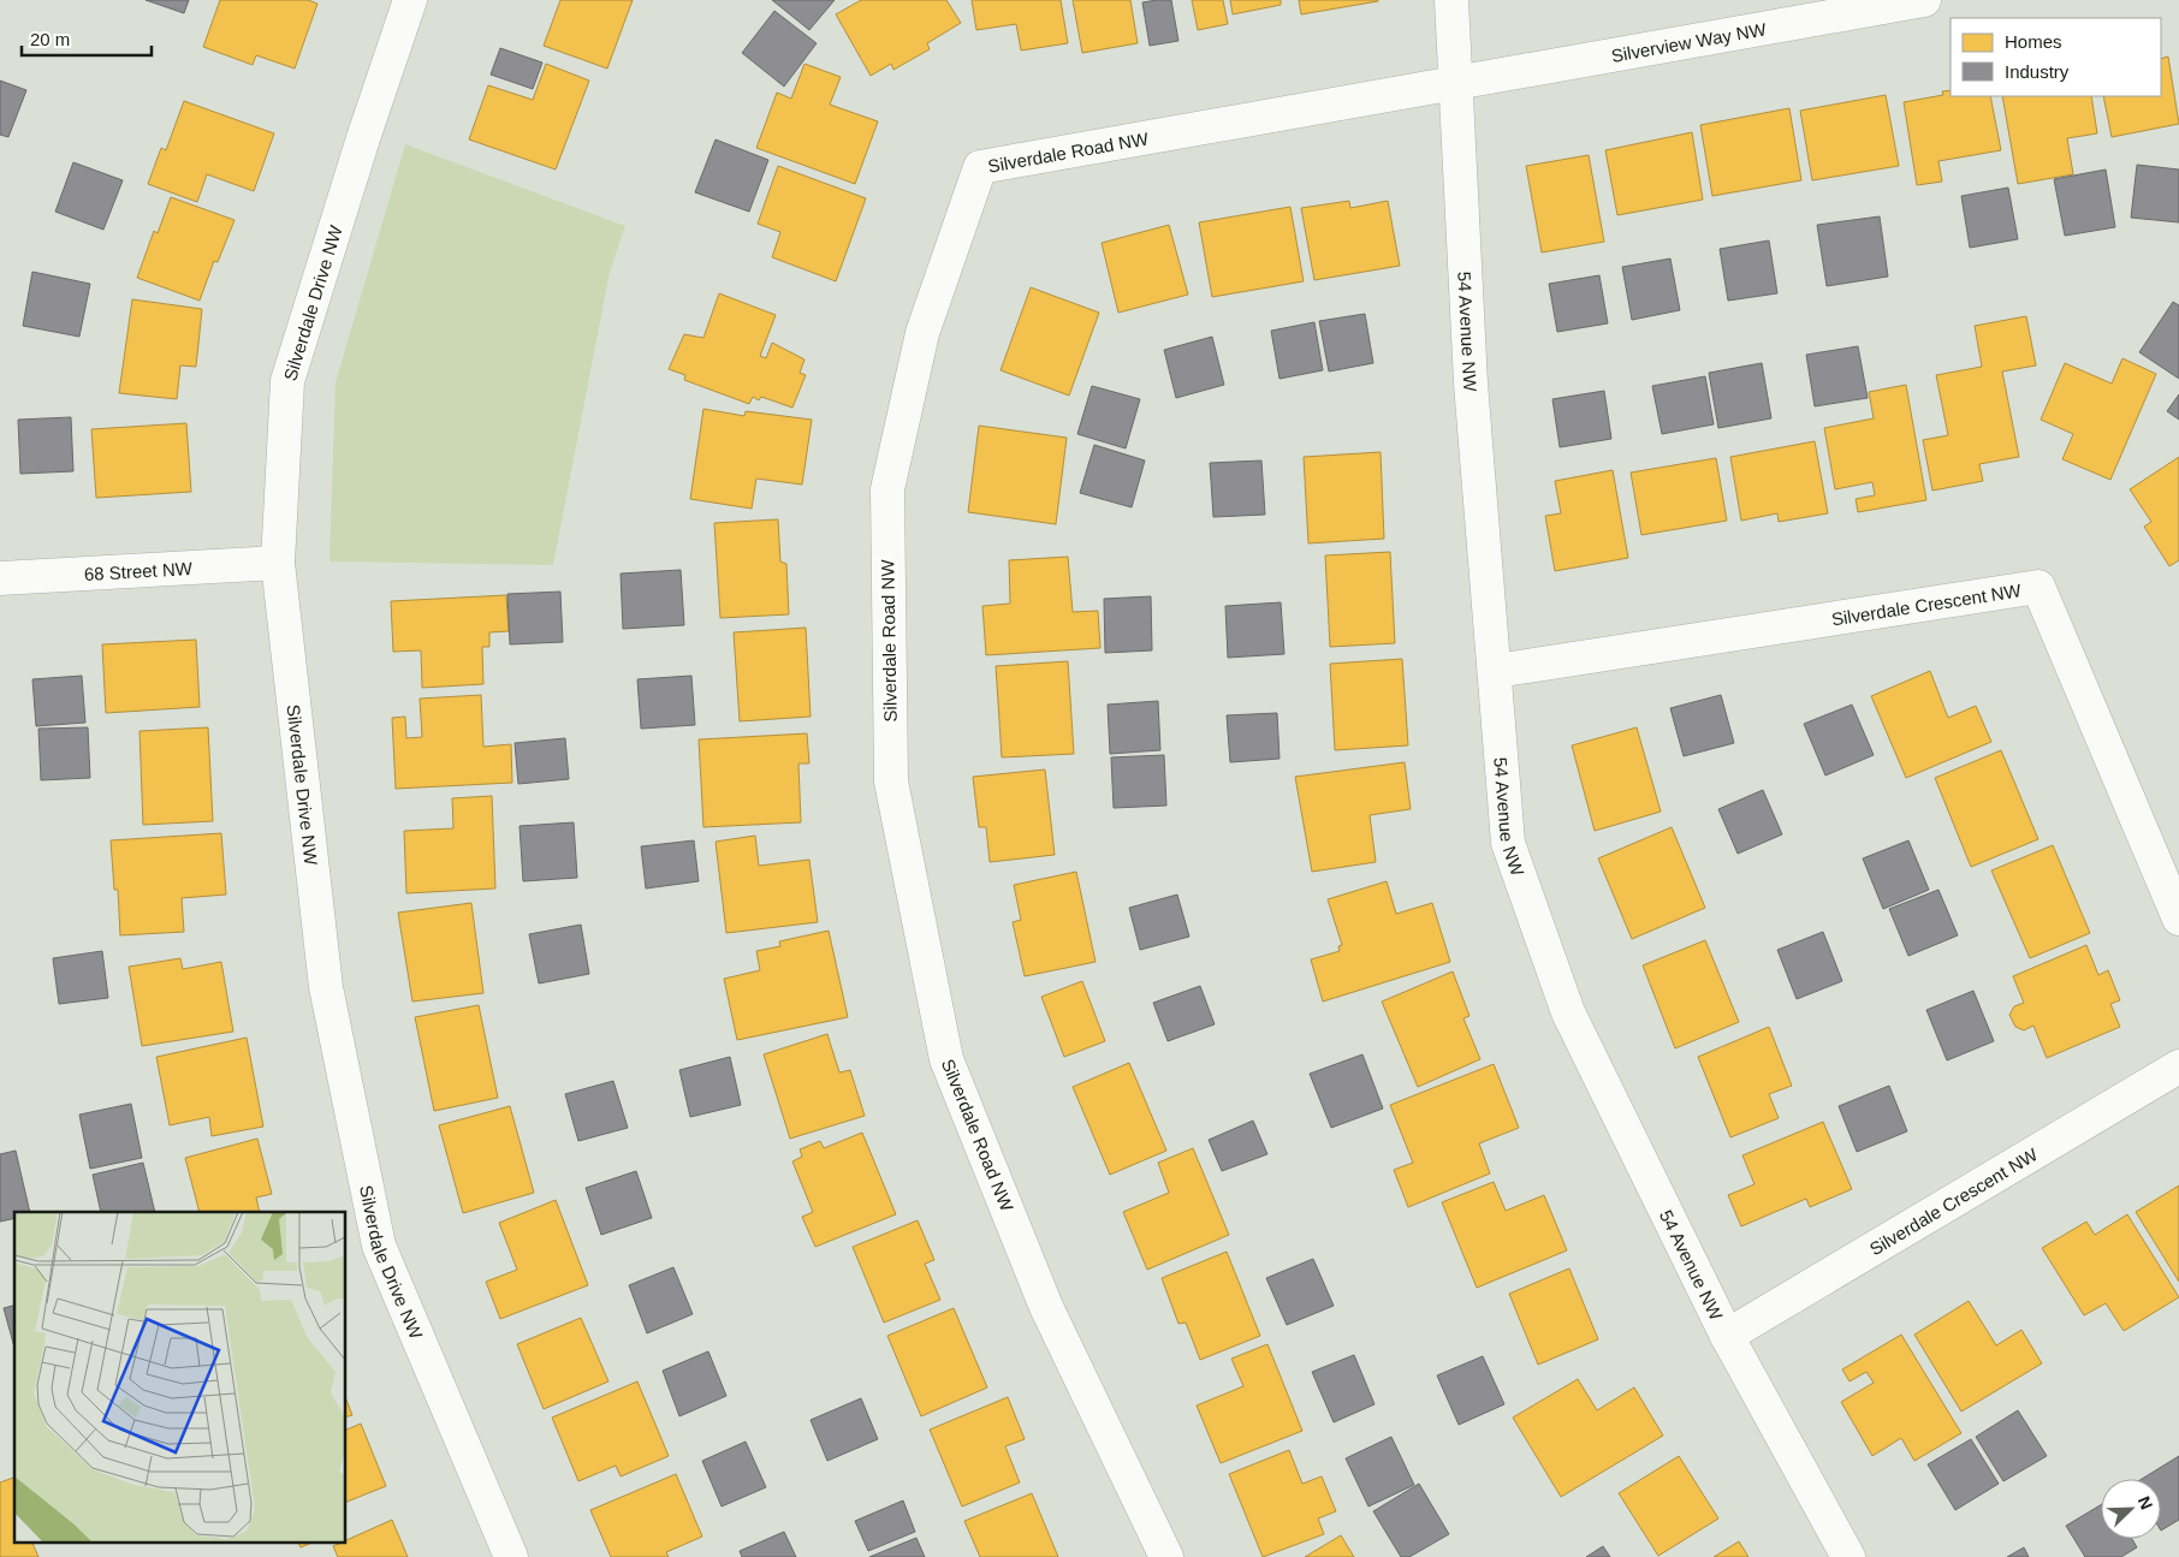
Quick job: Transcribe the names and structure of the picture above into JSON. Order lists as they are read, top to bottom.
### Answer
{
  "streets": {
    "street": [
      "Silverview Way NW",
      "Silverdale Road NW",
      "Silverdale Drive NW",
      "54 Avenue NW",
      "68 Street NW",
      "Silverdale Crescent NW"
    ]
  },
  "crossings": [
    ["Silverview Way NW", "Silverdale Road NW"],
    ["Silverview Way NW", "54 Avenue NW"],
    ["Silverdale Road NW", "54 Avenue NW"],
    ["Silverdale Drive NW", "68 Street NW"],
    ["54 Avenue NW", "Silverdale Crescent NW"]
  ],
  "legend": ["Homes", "Industry"],
  "scale_bar": "20 m",
  "north": "top right"
}
